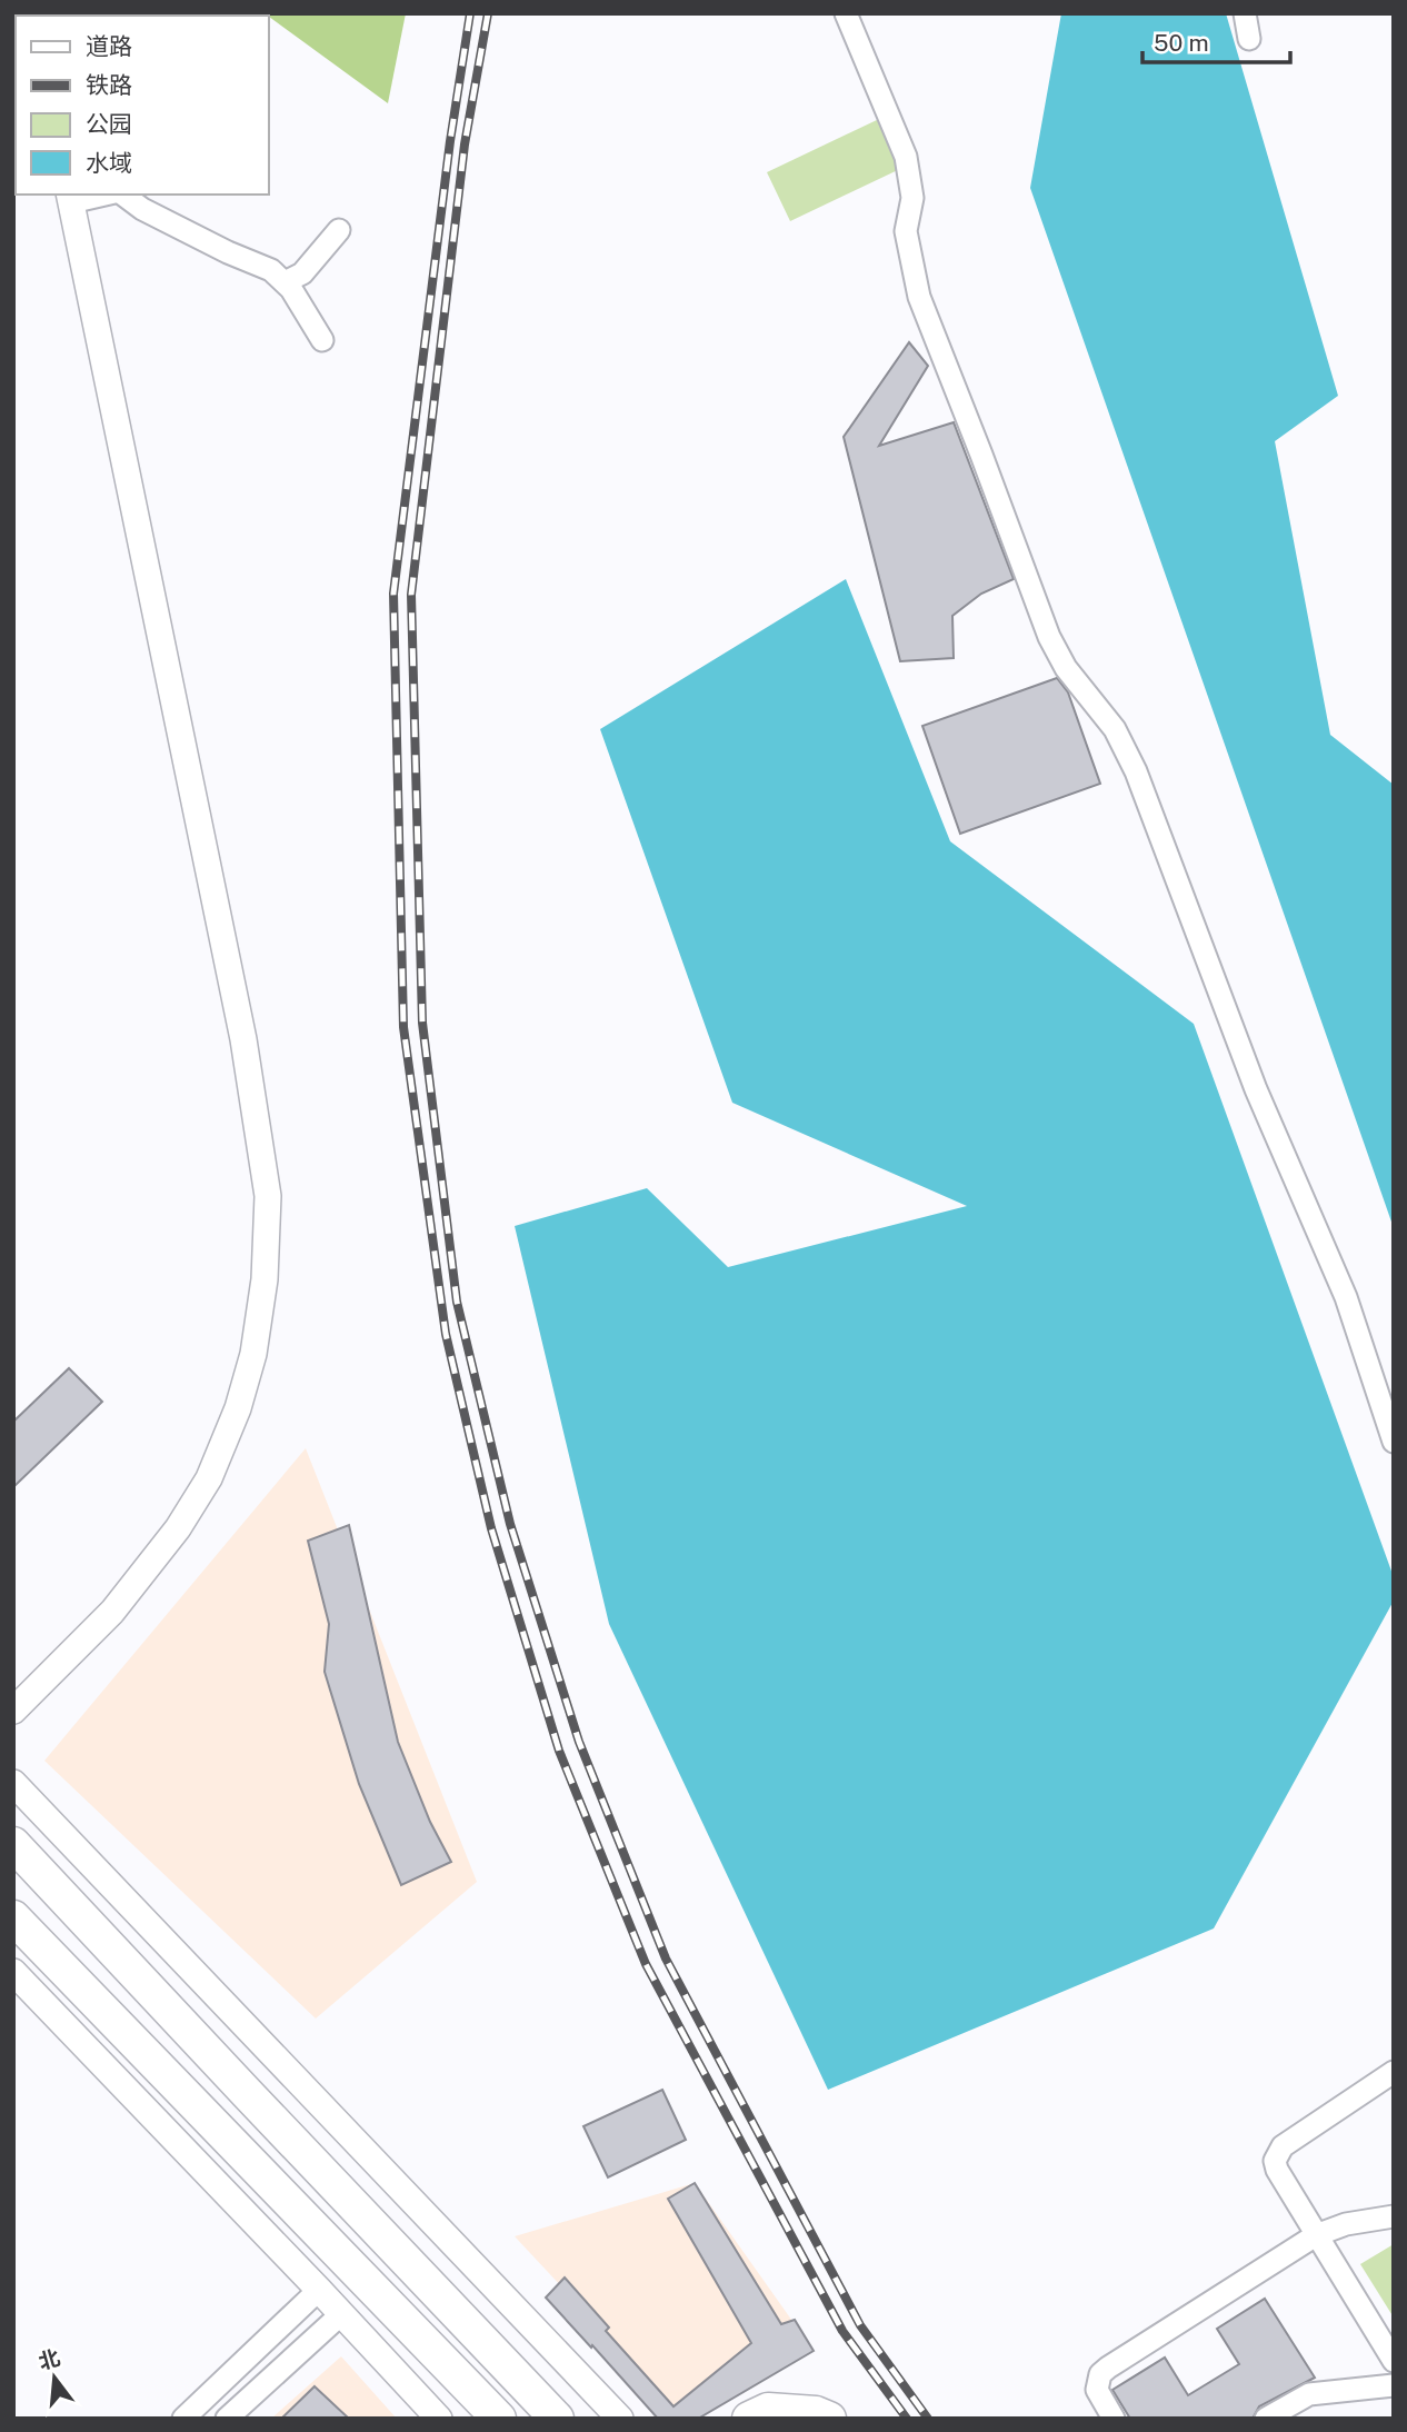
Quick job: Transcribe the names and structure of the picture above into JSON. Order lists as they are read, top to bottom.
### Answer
{
  "legend": [
    "道路",
    "铁路",
    "公园",
    "水域"
  ],
  "scale_bar": "50 m",
  "north": "top"
}
